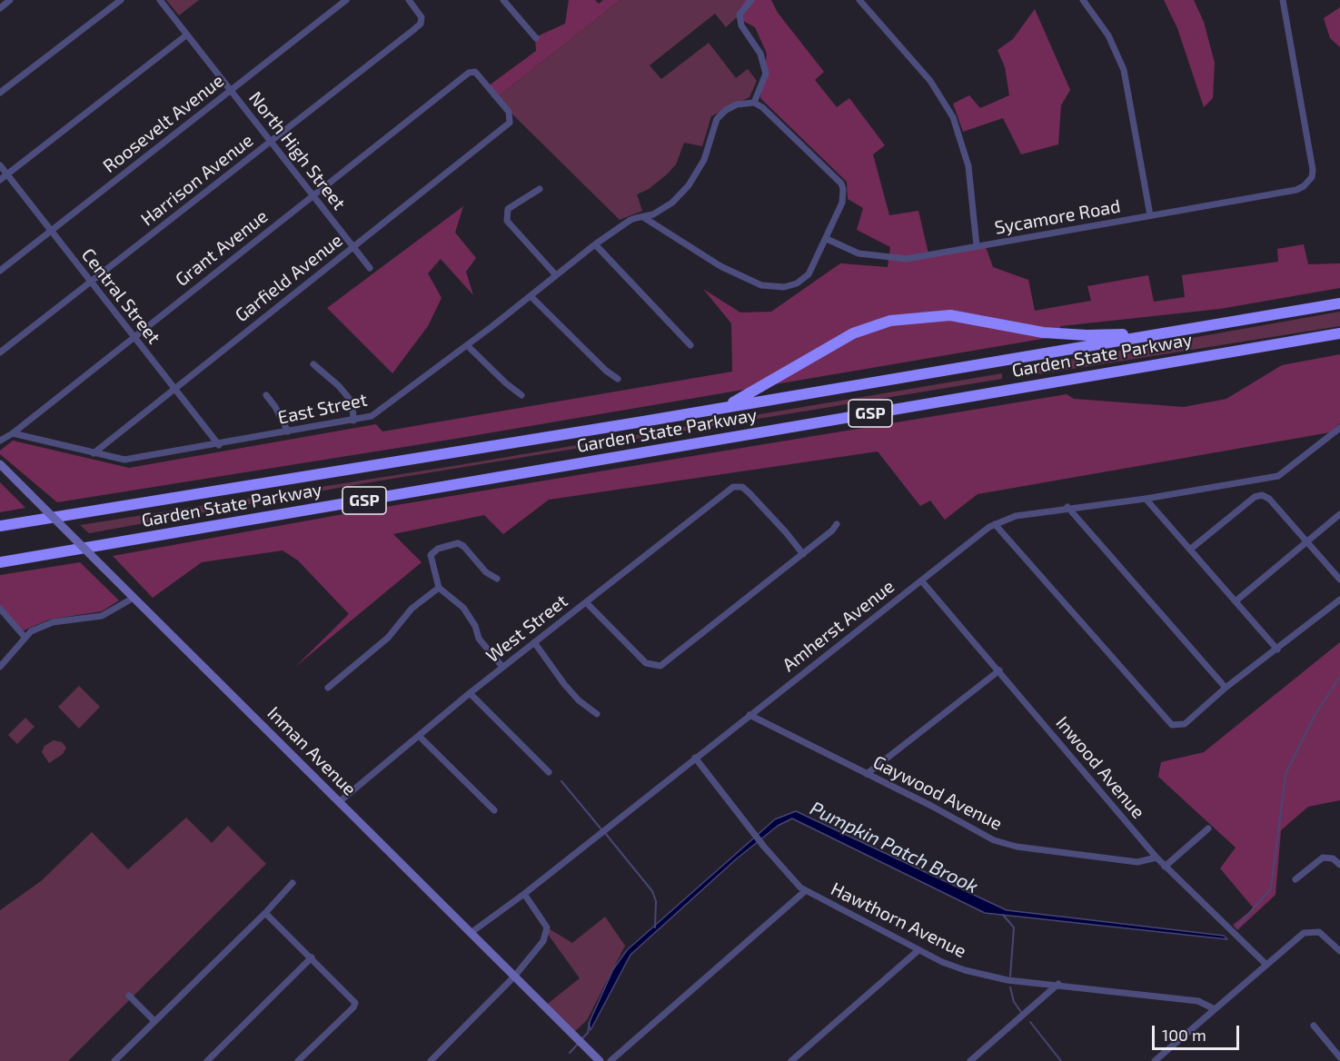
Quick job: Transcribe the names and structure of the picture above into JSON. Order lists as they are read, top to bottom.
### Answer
{
  "streets": {
    "highway": ["Garden State Parkway", "GSP"],
    "main road": ["Inman Avenue"],
    "street": [
      "Roosevelt Avenue",
      "North High Street",
      "Harrison Avenue",
      "Sycamore Road",
      "Grant Avenue",
      "Garfield Avenue",
      "Central Street",
      "East Street",
      "Amherst Avenue",
      "West Street",
      "Inwood Avenue",
      "Gaywood Avenue",
      "Hawthorn Avenue"
    ]
  },
  "crossings": [
    ["Roosevelt Avenue", "North High Street"],
    ["Roosevelt Avenue", "Central Street"],
    ["North High Street", "Harrison Avenue"],
    ["North High Street", "Grant Avenue"],
    ["North High Street", "Garfield Avenue"],
    ["Harrison Avenue", "Central Street"],
    ["Grant Avenue", "Garfield Avenue"],
    ["Grant Avenue", "Central Street"],
    ["Grant Avenue", "East Street"],
    ["Garfield Avenue", "Central Street"],
    ["Garfield Avenue", "East Street"],
    ["Central Street", "East Street"],
    ["Amherst Avenue", "Inman Avenue"],
    ["Amherst Avenue", "Inwood Avenue"],
    ["Amherst Avenue", "Gaywood Avenue"],
    ["Amherst Avenue", "Hawthorn Avenue"],
    ["West Street", "Inman Avenue"],
    ["Inwood Avenue", "Gaywood Avenue"]
  ],
  "water": ["Pumpkin Patch Brook"],
  "scale_bar": "100 m"
}
